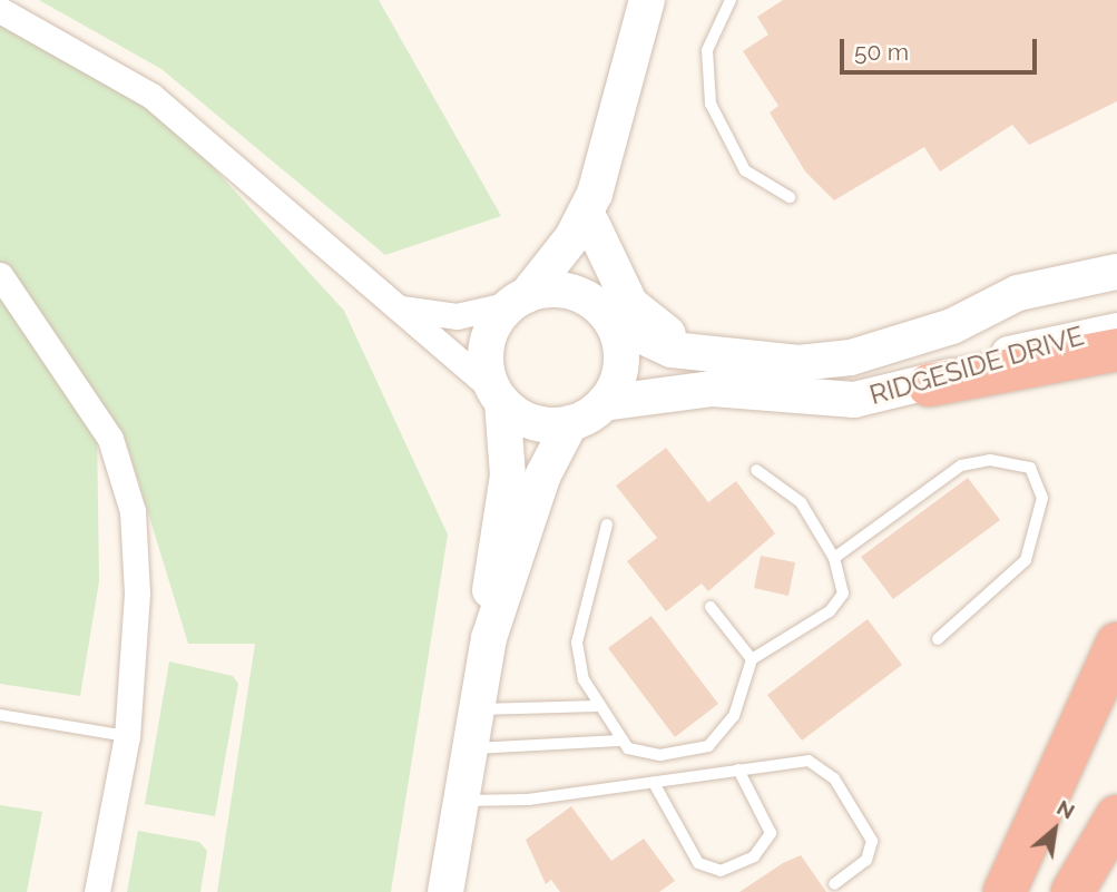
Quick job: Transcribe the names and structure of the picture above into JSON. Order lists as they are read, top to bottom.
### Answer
{
  "streets": {
    "street": ["RIDGESIDE DRIVE"]
  },
  "scale_bar": "50 m",
  "north": "top right"
}
